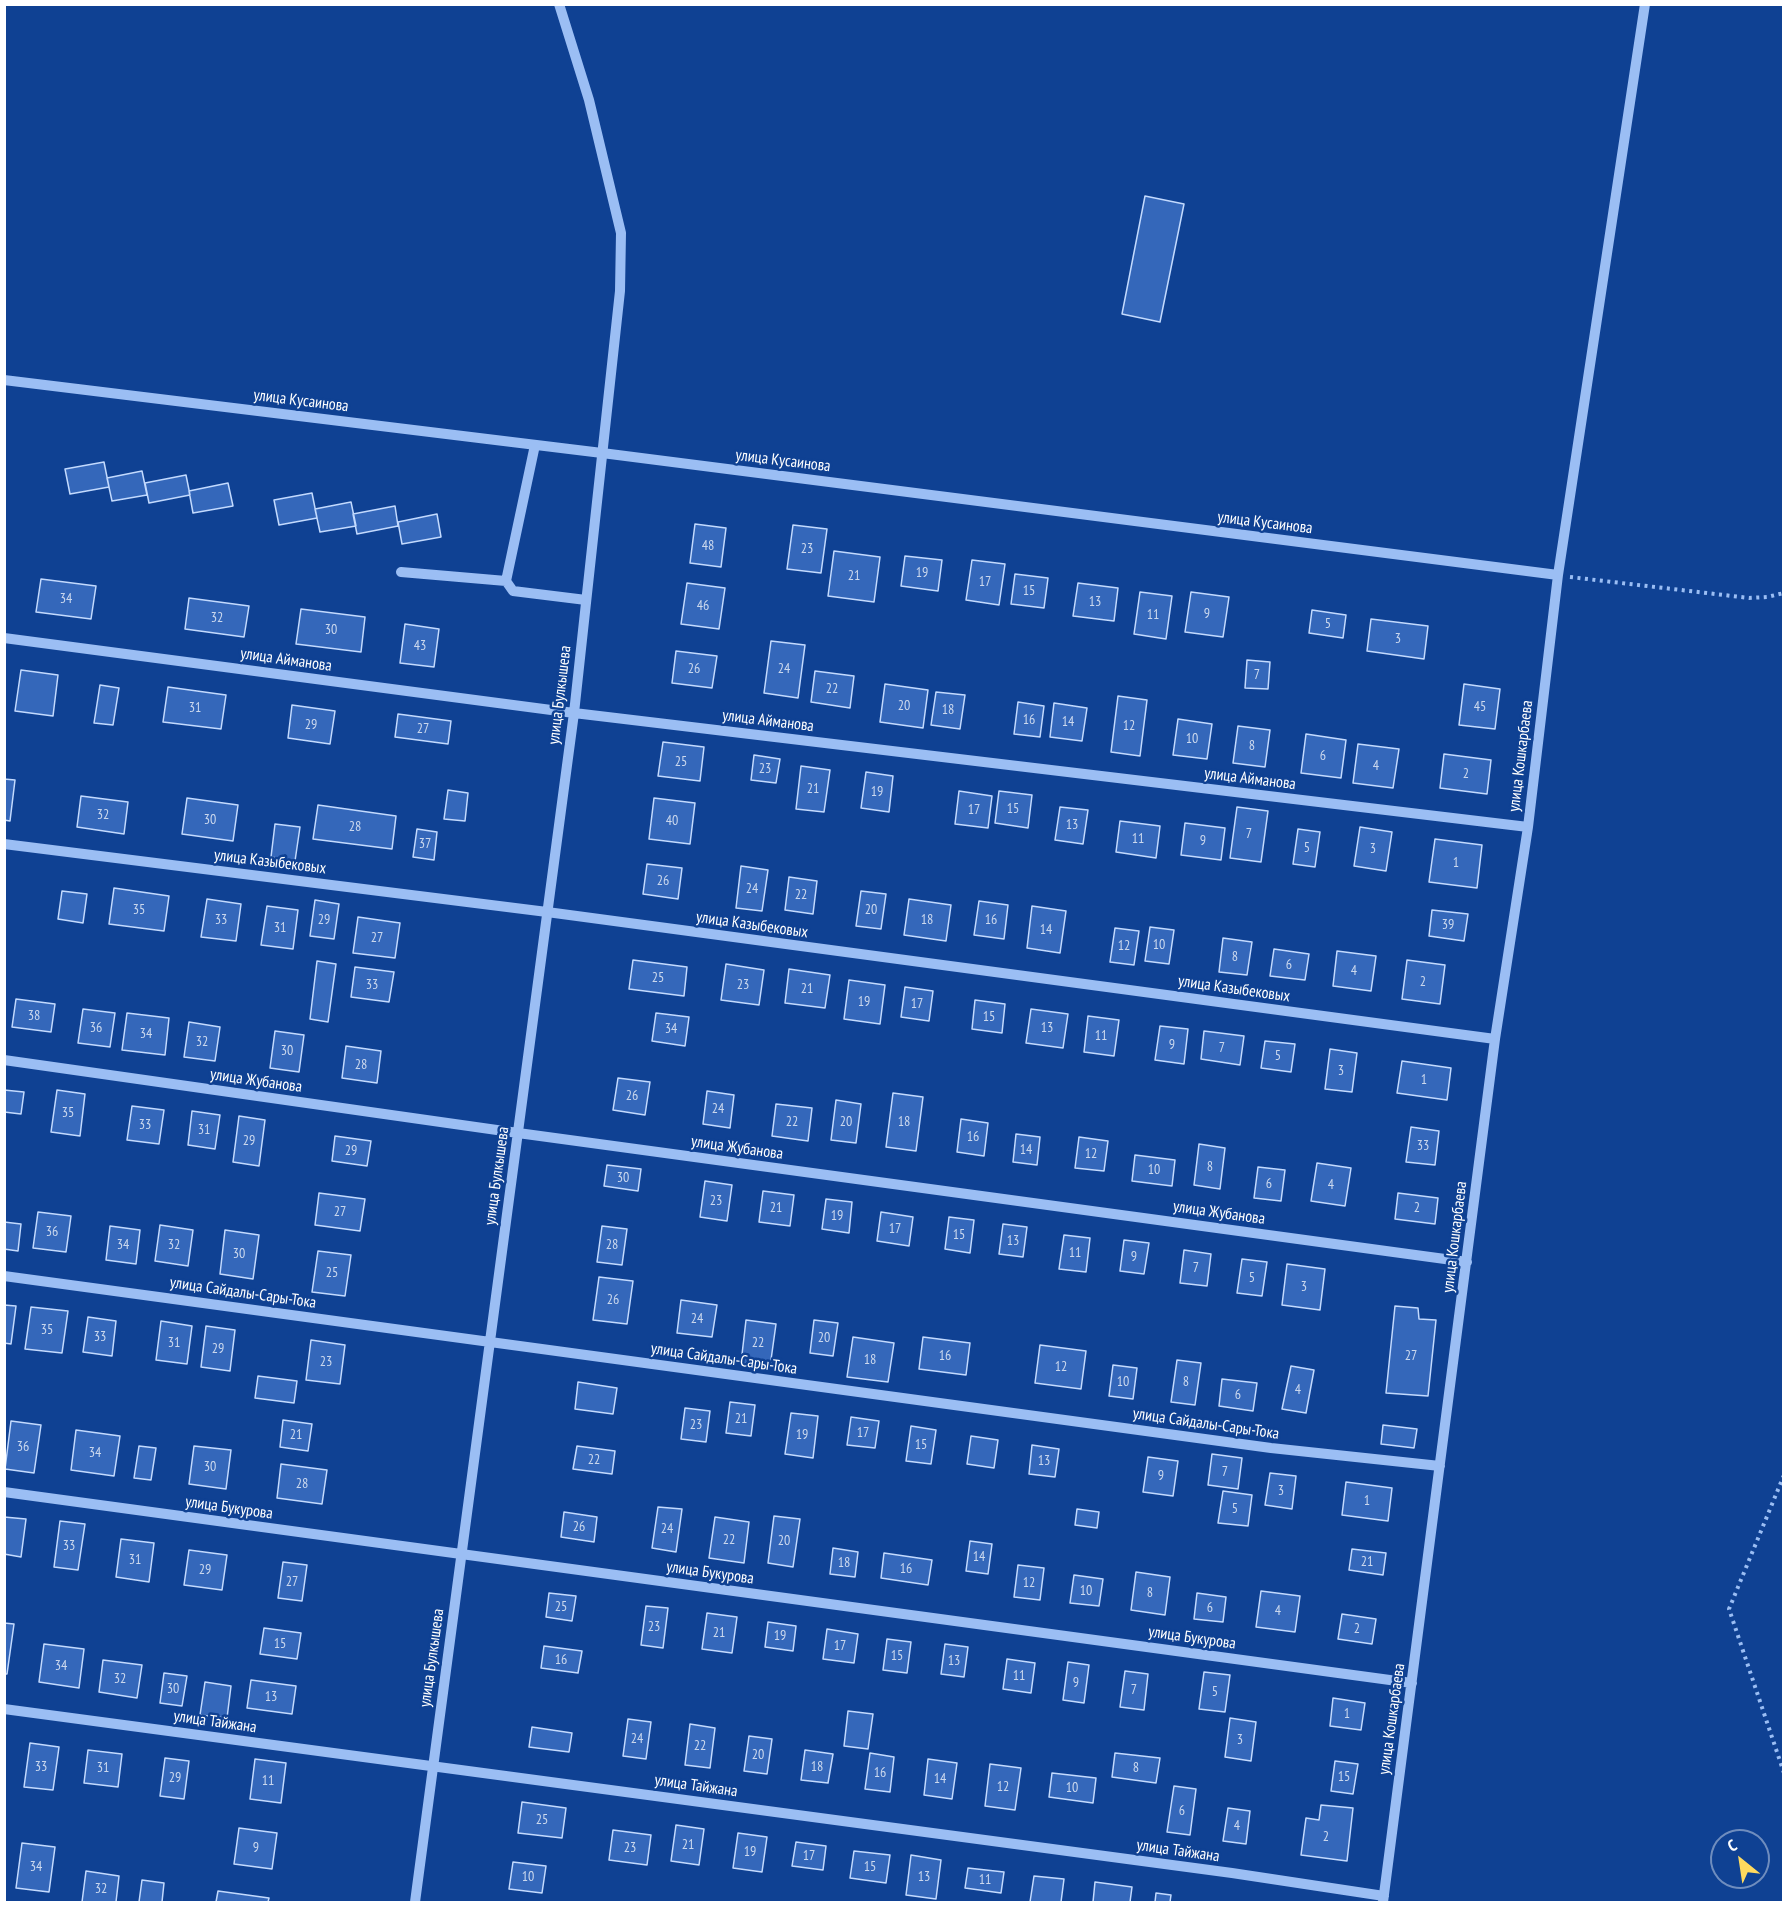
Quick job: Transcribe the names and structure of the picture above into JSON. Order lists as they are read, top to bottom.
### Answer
{
  "streets": {
    "street": [
      "улица Кусаинова",
      "улица Айманова",
      "улица Булкышева",
      "улица Кошкарбаева",
      "улица Казыбековых",
      "улица Жубанова",
      "улица Сайдалы-Сары-Тока",
      "улица Букурова",
      "улица Тайжана"
    ]
  },
  "crossings": [
    ["улица Кусаинова", "улица Булкышева"],
    ["улица Кусаинова", "улица Кошкарбаева"],
    ["улица Айманова", "улица Булкышева"],
    ["улица Айманова", "улица Кошкарбаева"],
    ["улица Булкышева", "улица Казыбековых"],
    ["улица Булкышева", "улица Жубанова"],
    ["улица Булкышева", "улица Сайдалы-Сары-Тока"],
    ["улица Булкышева", "улица Букурова"],
    ["улица Булкышева", "улица Тайжана"],
    ["улица Кошкарбаева", "улица Казыбековых"],
    ["улица Кошкарбаева", "улица Жубанова"],
    ["улица Кошкарбаева", "улица Сайдалы-Сары-Тока"],
    ["улица Кошкарбаева", "улица Букурова"],
    ["улица Кошкарбаева", "улица Тайжана"]
  ],
  "house_numbers": [
    "48",
    "23",
    "19",
    "21",
    "17",
    "15",
    "34",
    "13",
    "46",
    "9",
    "11",
    "32",
    "5",
    "30",
    "3",
    "43",
    "26",
    "24",
    "7",
    "22",
    "20",
    "45",
    "31",
    "18",
    "16",
    "14",
    "29",
    "12",
    "27",
    "10",
    "8",
    "6",
    "25",
    "4",
    "23",
    "2",
    "21",
    "19",
    "15",
    "17",
    "32",
    "30",
    "40",
    "13",
    "28",
    "7",
    "11",
    "9",
    "37",
    "5",
    "3",
    "1",
    "26",
    "24",
    "22",
    "35",
    "20",
    "33",
    "29",
    "18",
    "16",
    "39",
    "31",
    "14",
    "27",
    "10",
    "12",
    "8",
    "6",
    "4",
    "25",
    "2",
    "33",
    "23",
    "21",
    "19",
    "17",
    "38",
    "15",
    "36",
    "13",
    "34",
    "34",
    "11",
    "32",
    "9",
    "7",
    "30",
    "5",
    "28",
    "3",
    "1",
    "26",
    "24",
    "35",
    "22",
    "20",
    "18",
    "33",
    "31",
    "16",
    "29",
    "33",
    "14",
    "29",
    "12",
    "8",
    "10",
    "30",
    "6",
    "4",
    "23",
    "21",
    "2",
    "27",
    "19",
    "17",
    "36",
    "15",
    "13",
    "34",
    "32",
    "28",
    "11",
    "30",
    "9",
    "7",
    "25",
    "5",
    "3",
    "26",
    "24",
    "35",
    "33",
    "20",
    "31",
    "22",
    "29",
    "16",
    "27",
    "18",
    "23",
    "12",
    "10",
    "8",
    "4",
    "6",
    "21",
    "23",
    "17",
    "21",
    "19",
    "15",
    "36",
    "34",
    "22",
    "13",
    "30",
    "7",
    "9",
    "28",
    "3",
    "1",
    "5",
    "26",
    "24",
    "22",
    "20",
    "33",
    "14",
    "31",
    "21",
    "18",
    "16",
    "29",
    "27",
    "12",
    "10",
    "8",
    "25",
    "6",
    "4",
    "23",
    "2",
    "21",
    "19",
    "15",
    "17",
    "15",
    "16",
    "13",
    "34",
    "11",
    "32",
    "9",
    "30",
    "7",
    "5",
    "13",
    "1",
    "24",
    "3",
    "22",
    "20",
    "33",
    "18",
    "31",
    "8",
    "16",
    "15",
    "29",
    "14",
    "11",
    "12",
    "10",
    "6",
    "25",
    "4",
    "2",
    "21",
    "9",
    "23",
    "19",
    "17",
    "34",
    "15",
    "10",
    "13",
    "11",
    "32"
  ],
  "north": "top left"
}
